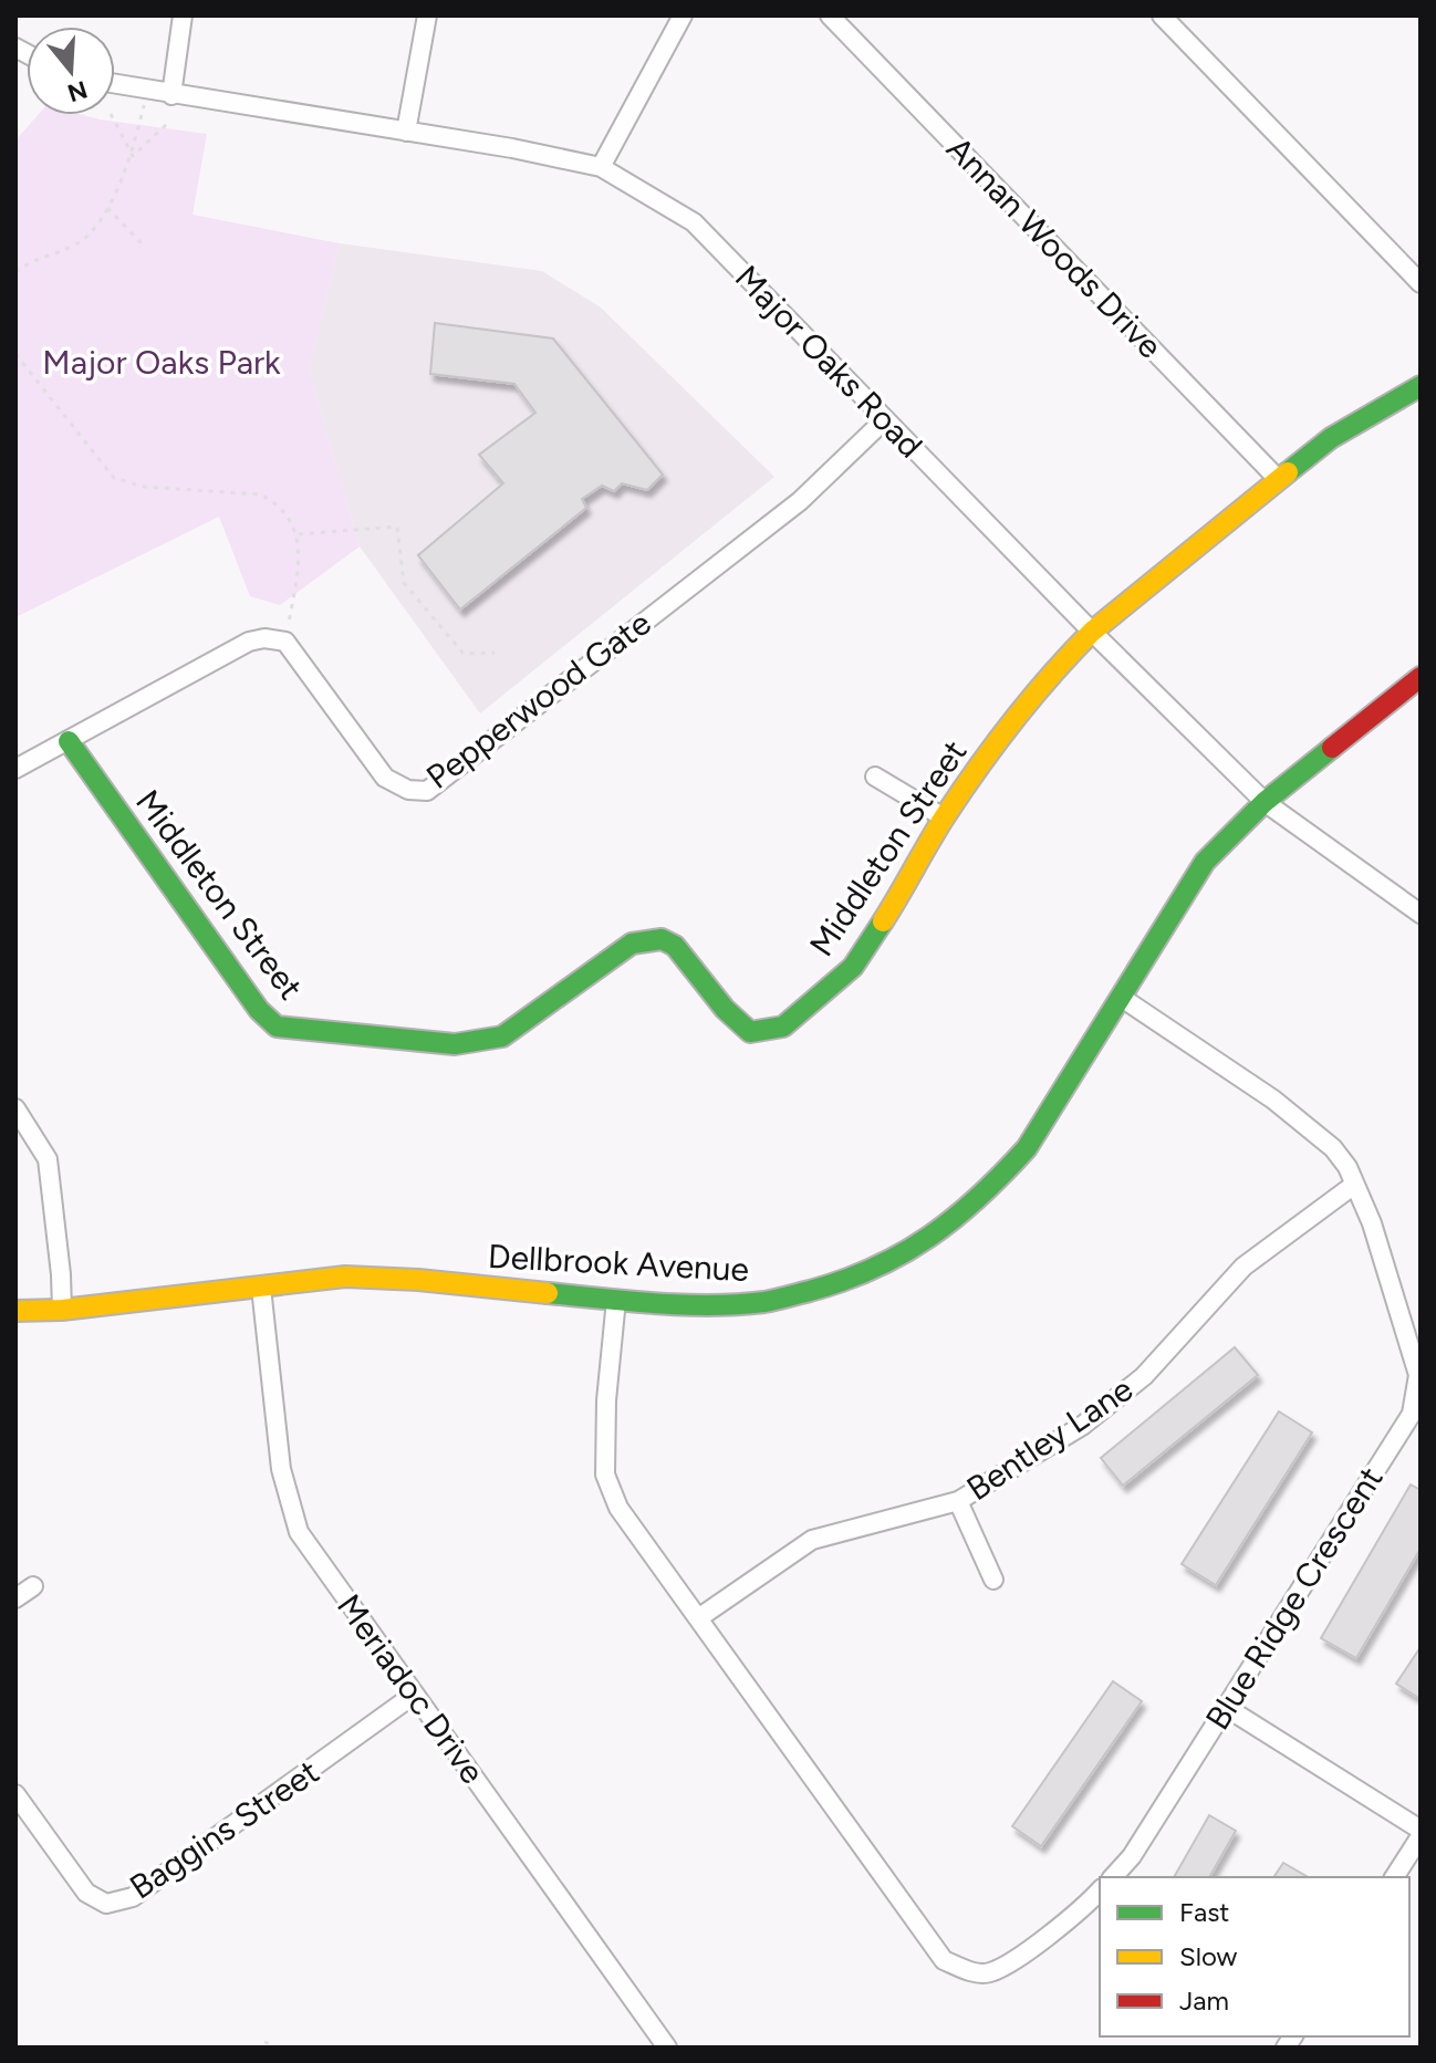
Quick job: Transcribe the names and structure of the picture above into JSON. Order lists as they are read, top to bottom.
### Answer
{
  "streets": {
    "street": [
      "Annan Woods Drive",
      "Major Oaks Road",
      "Pepperwood Gate",
      "Middleton Street",
      "Dellbrook Avenue",
      "Bentley Lane",
      "Blue Ridge Crescent",
      "Meriadoc Drive",
      "Baggins Street"
    ]
  },
  "crossings": [
    ["Annan Woods Drive", "Middleton Street"],
    ["Major Oaks Road", "Pepperwood Gate"],
    ["Major Oaks Road", "Middleton Street"],
    ["Major Oaks Road", "Dellbrook Avenue"],
    ["Dellbrook Avenue", "Blue Ridge Crescent"],
    ["Dellbrook Avenue", "Meriadoc Drive"],
    ["Bentley Lane", "Blue Ridge Crescent"],
    ["Meriadoc Drive", "Baggins Street"]
  ],
  "parks": ["Major Oaks Park"],
  "legend": ["Fast", "Slow", "Jam"],
  "north": "bottom"
}
